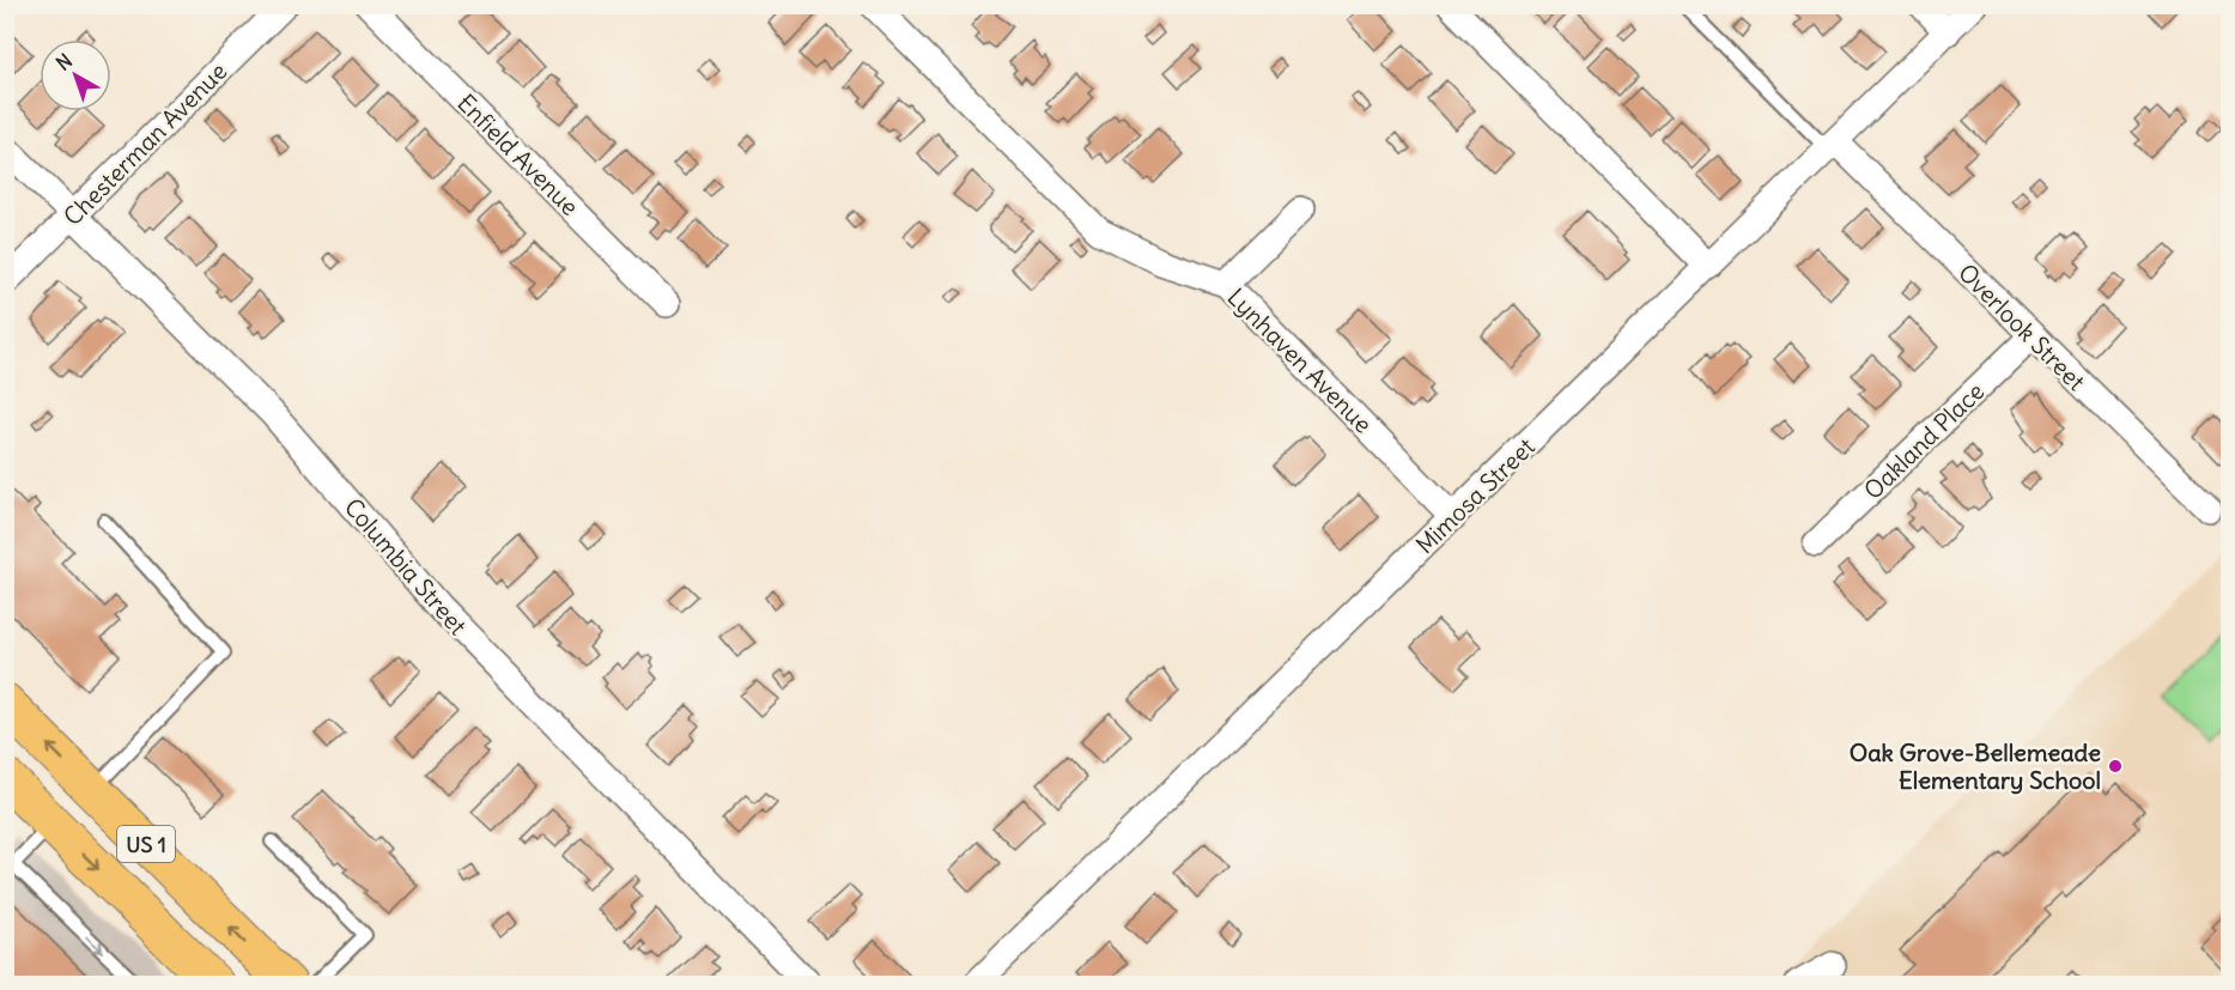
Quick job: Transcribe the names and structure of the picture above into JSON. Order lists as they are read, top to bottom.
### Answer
{
  "streets": {
    "main road": ["US 1"],
    "street": [
      "Chesterman Avenue",
      "Enfield Avenue",
      "Overlook Street",
      "Lynhaven Avenue",
      "Oakland Place",
      "Mimosa Street",
      "Columbia Street"
    ]
  },
  "crossings": [
    ["Chesterman Avenue", "Columbia Street"],
    ["Overlook Street", "Oakland Place"],
    ["Overlook Street", "Mimosa Street"],
    ["Lynhaven Avenue", "Mimosa Street"]
  ],
  "places": ["Oak Grove-Bellemeade Elementary School"],
  "north": "top left"
}
